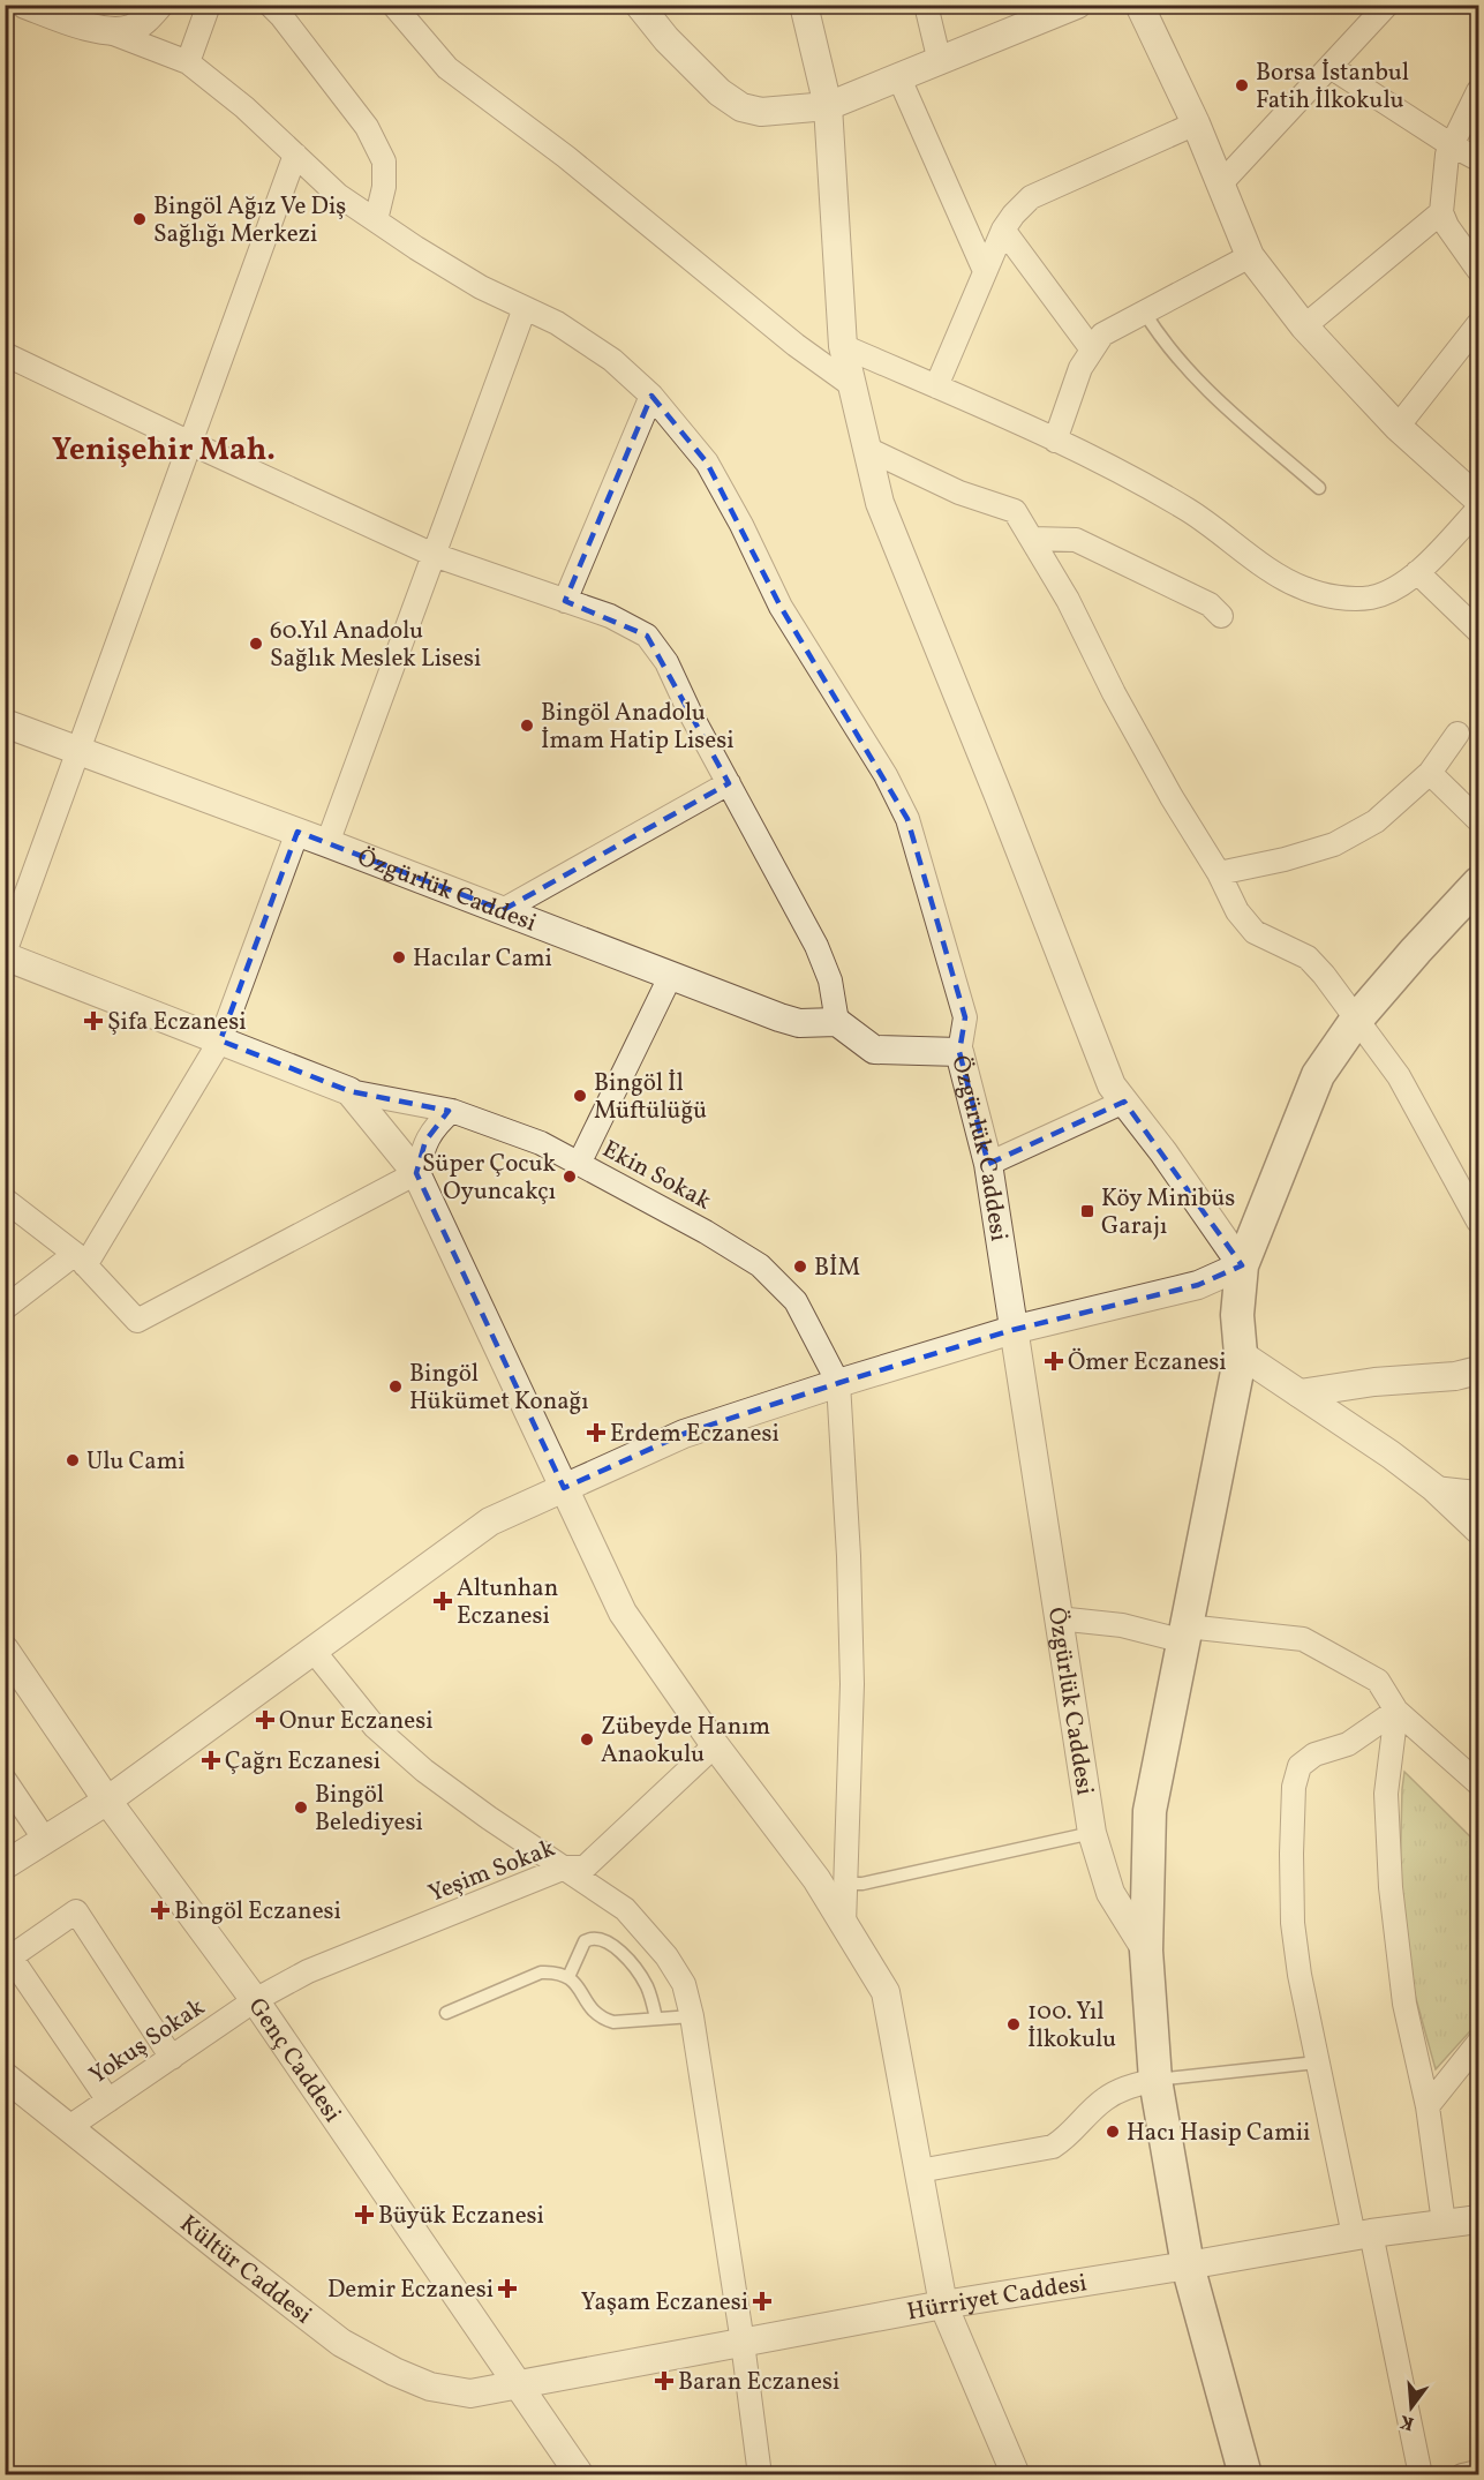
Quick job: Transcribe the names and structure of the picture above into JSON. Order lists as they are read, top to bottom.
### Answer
{
  "streets": {
    "street": [
      "Özgürlük Caddesi",
      "Ekin Sokak",
      "Yeşim Sokak",
      "Yokuş Sokak",
      "Genç Caddesi",
      "Kültür Caddesi",
      "Hürriyet Caddesi"
    ]
  },
  "crossings": [
    ["Yeşim Sokak", "Yokuş Sokak"],
    ["Yeşim Sokak", "Genç Caddesi"],
    ["Yokuş Sokak", "Genç Caddesi"],
    ["Yokuş Sokak", "Kültür Caddesi"],
    ["Genç Caddesi", "Kültür Caddesi"],
    ["Genç Caddesi", "Hürriyet Caddesi"],
    ["Kültür Caddesi", "Hürriyet Caddesi"]
  ],
  "districts": ["Yenişehir Mah."],
  "places": {
    "other": [
      "Borsa İstanbul Fatih İlkokulu",
      "Bingöl Ağız Ve Diş Sağlığı Merkezi",
      "60.Yıl Anadolu Sağlık Meslek Lisesi",
      "Bingöl Anadolu İmam Hatip Lisesi",
      "Hacılar Cami",
      "Bingöl İl Müftülüğü",
      "Süper Çocuk Oyuncakçı",
      "BİM",
      "Bingöl Hükümet Konağı",
      "Ulu Cami",
      "Zübeyde Hanım Anaokulu",
      "Bingöl Belediyesi",
      "100. Yıl İlkokulu",
      "Hacı Hasip Camii"
    ],
    "health": [
      "Şifa Eczanesi",
      "Ömer Eczanesi",
      "Erdem Eczanesi",
      "Altunhan Eczanesi",
      "Onur Eczanesi",
      "Çağrı Eczanesi",
      "Bingöl Eczanesi",
      "Büyük Eczanesi",
      "Demir Eczanesi",
      "Yaşam Eczanesi",
      "Baran Eczanesi"
    ],
    "transit": ["Köy Minibüs Garajı"]
  },
  "north": "bottom"
}
